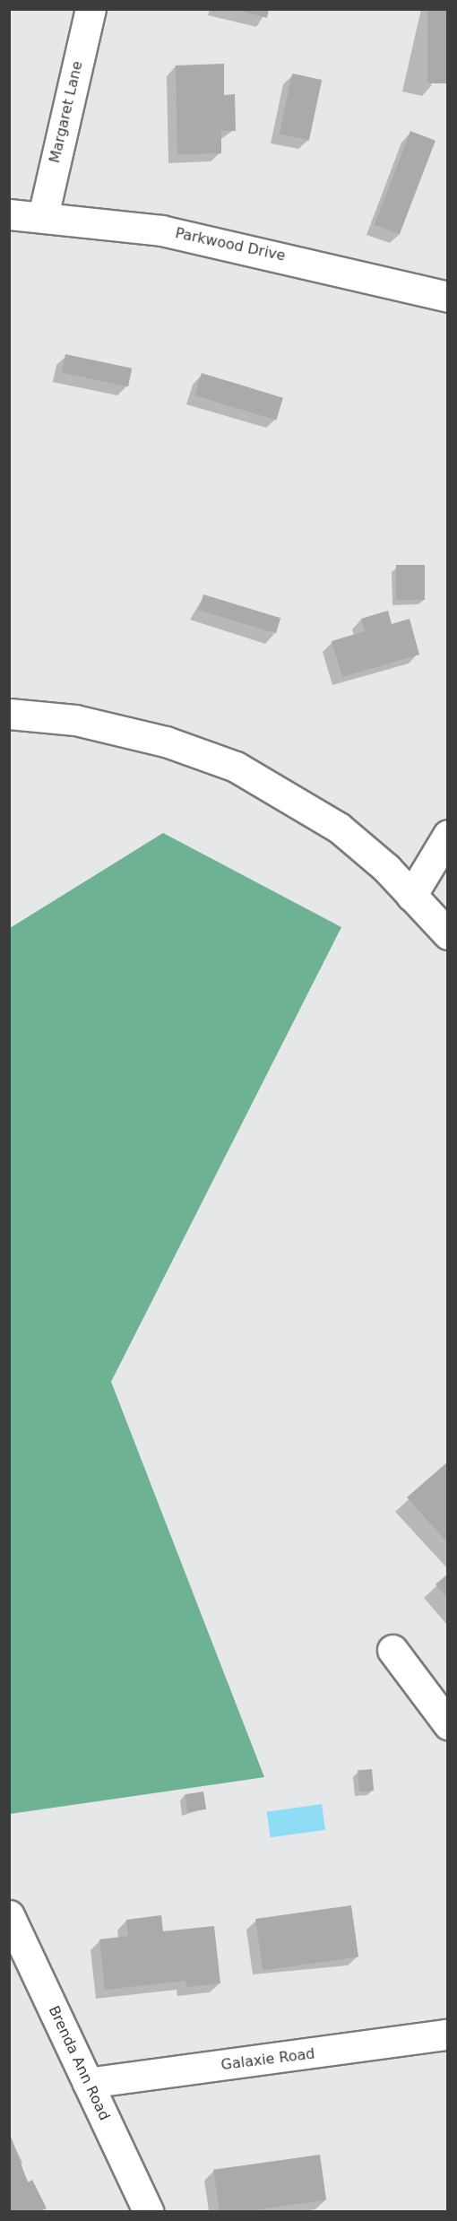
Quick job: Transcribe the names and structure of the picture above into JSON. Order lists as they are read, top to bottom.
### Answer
{
  "streets": {
    "street": [
      "Margaret Lane",
      "Parkwood Drive",
      "Galaxie Road",
      "Brenda Ann Road"
    ]
  },
  "crossings": [
    ["Margaret Lane", "Parkwood Drive"],
    ["Galaxie Road", "Brenda Ann Road"]
  ]
}
